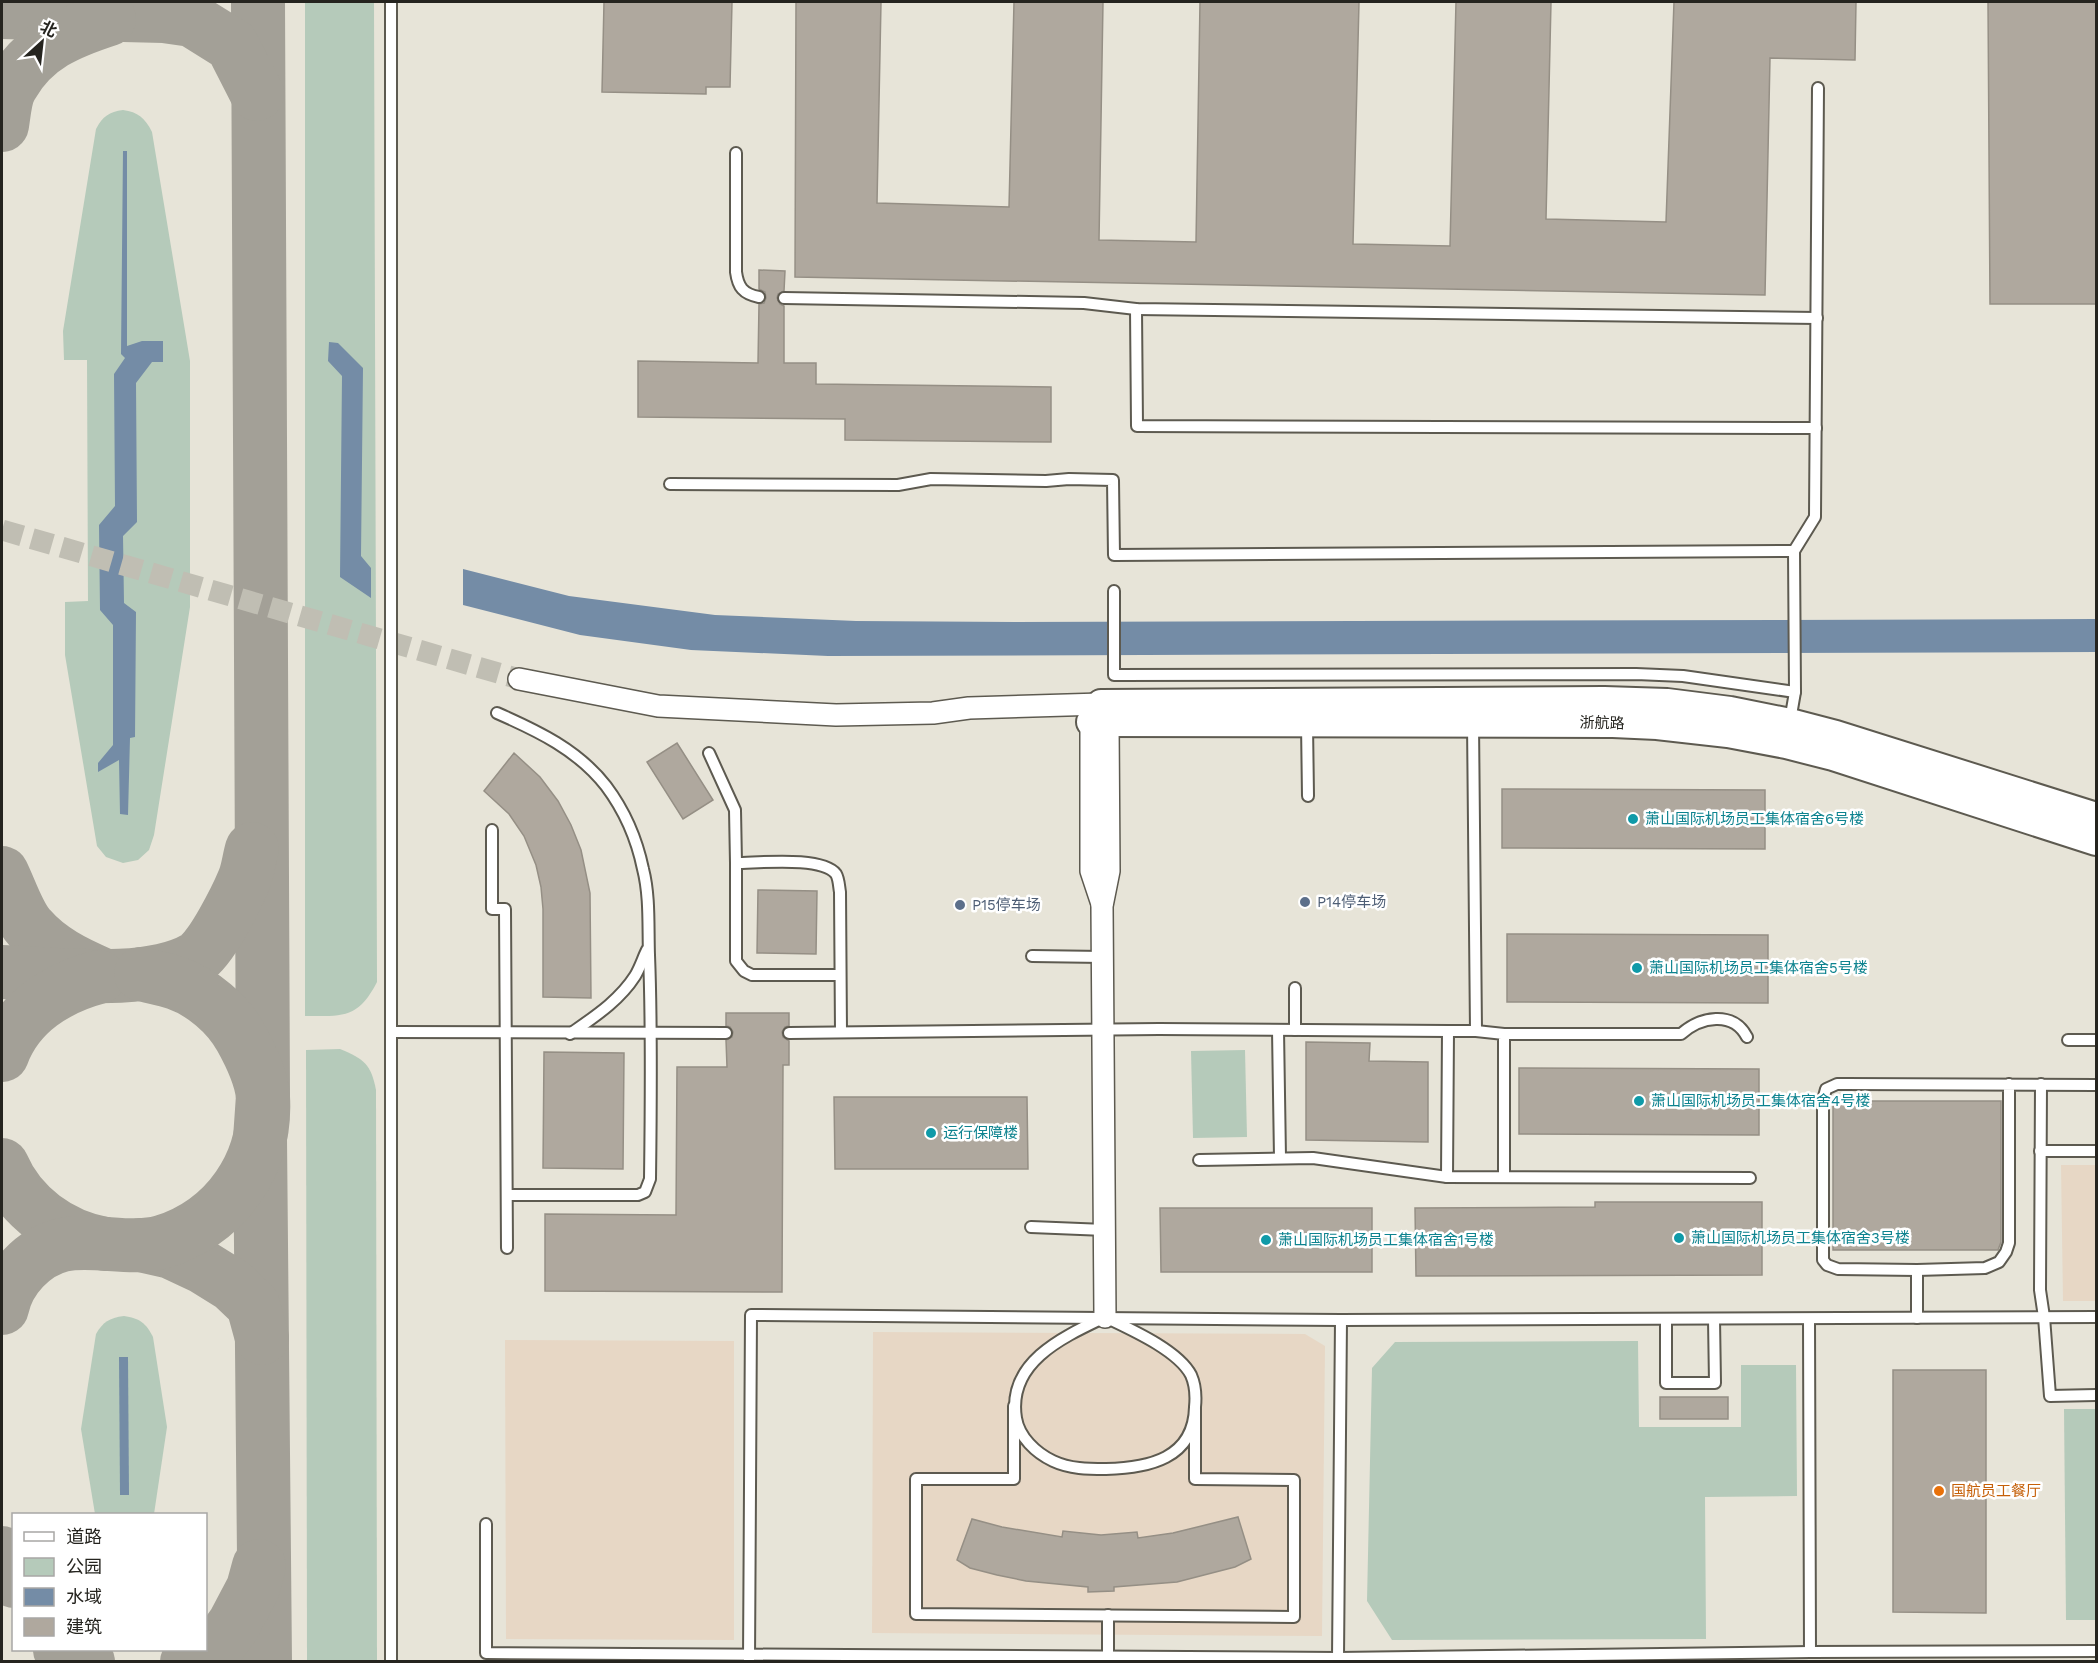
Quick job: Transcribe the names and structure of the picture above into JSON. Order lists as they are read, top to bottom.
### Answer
{
  "streets": {
    "street": ["浙航路"]
  },
  "places": [
    "萧山国际机场员工集体宿舍6号楼",
    "P14停车场",
    "P15停车场",
    "萧山国际机场员工集体宿舍5号楼",
    "萧山国际机场员工集体宿舍4号楼",
    "运行保障楼",
    "萧山国际机场员工集体宿舍3号楼",
    "萧山国际机场员工集体宿舍1号楼",
    "国航员工餐厅"
  ],
  "legend": [
    "道路",
    "公园",
    "水域",
    "建筑"
  ],
  "north": "top right"
}
